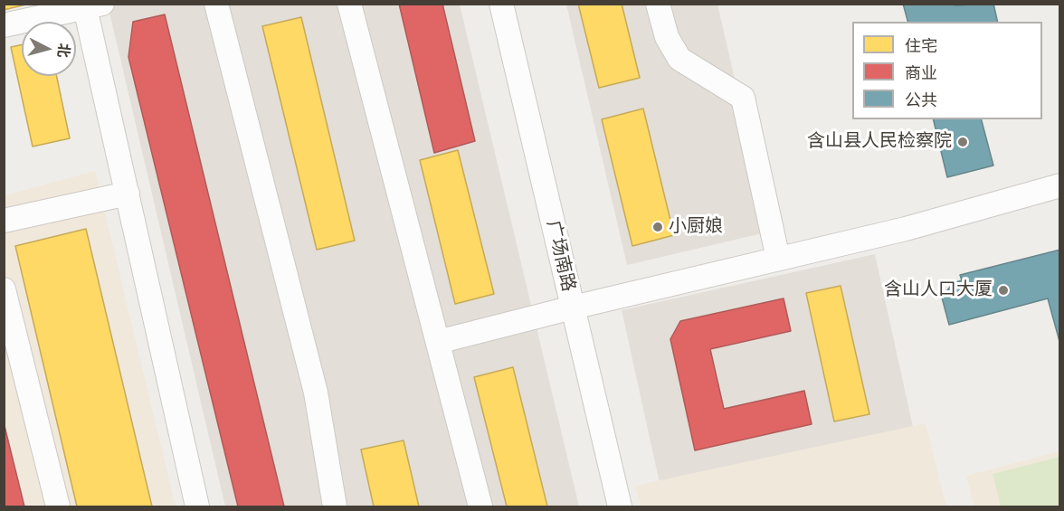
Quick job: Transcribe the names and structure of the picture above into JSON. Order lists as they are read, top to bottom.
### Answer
{
  "streets": {
    "street": ["广场南路"]
  },
  "places": ["含山县人民检察院", "小厨娘", "含山人口大厦"],
  "legend": ["住宅", "商业", "公共"],
  "north": "right"
}
